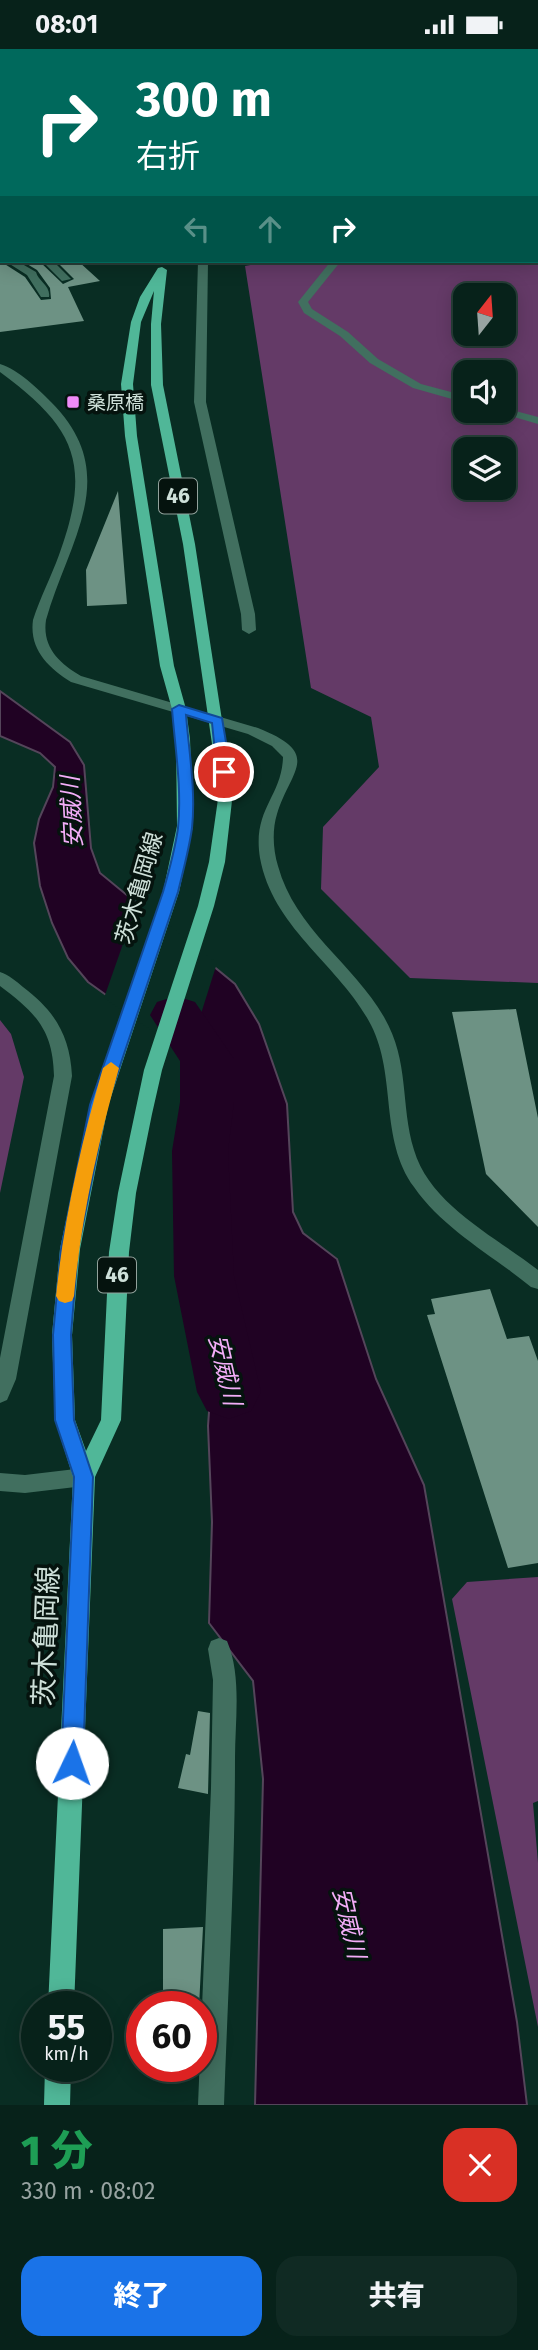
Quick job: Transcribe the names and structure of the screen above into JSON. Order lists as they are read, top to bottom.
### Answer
{
  "streets": {
    "main road": ["46", "茨木亀岡線"]
  },
  "water": ["安威川"],
  "places": {
    "transit": ["桑原橋"]
  },
  "north": "top",
  "page": {
    "status": "08:01",
    "turn": ["300 m", "右折"],
    "speed": "55 km/h",
    "limit": "60",
    "heading": ["1 分", "330 m · 08:02"],
    "buttons": ["終了", "共有"]
  }
}
